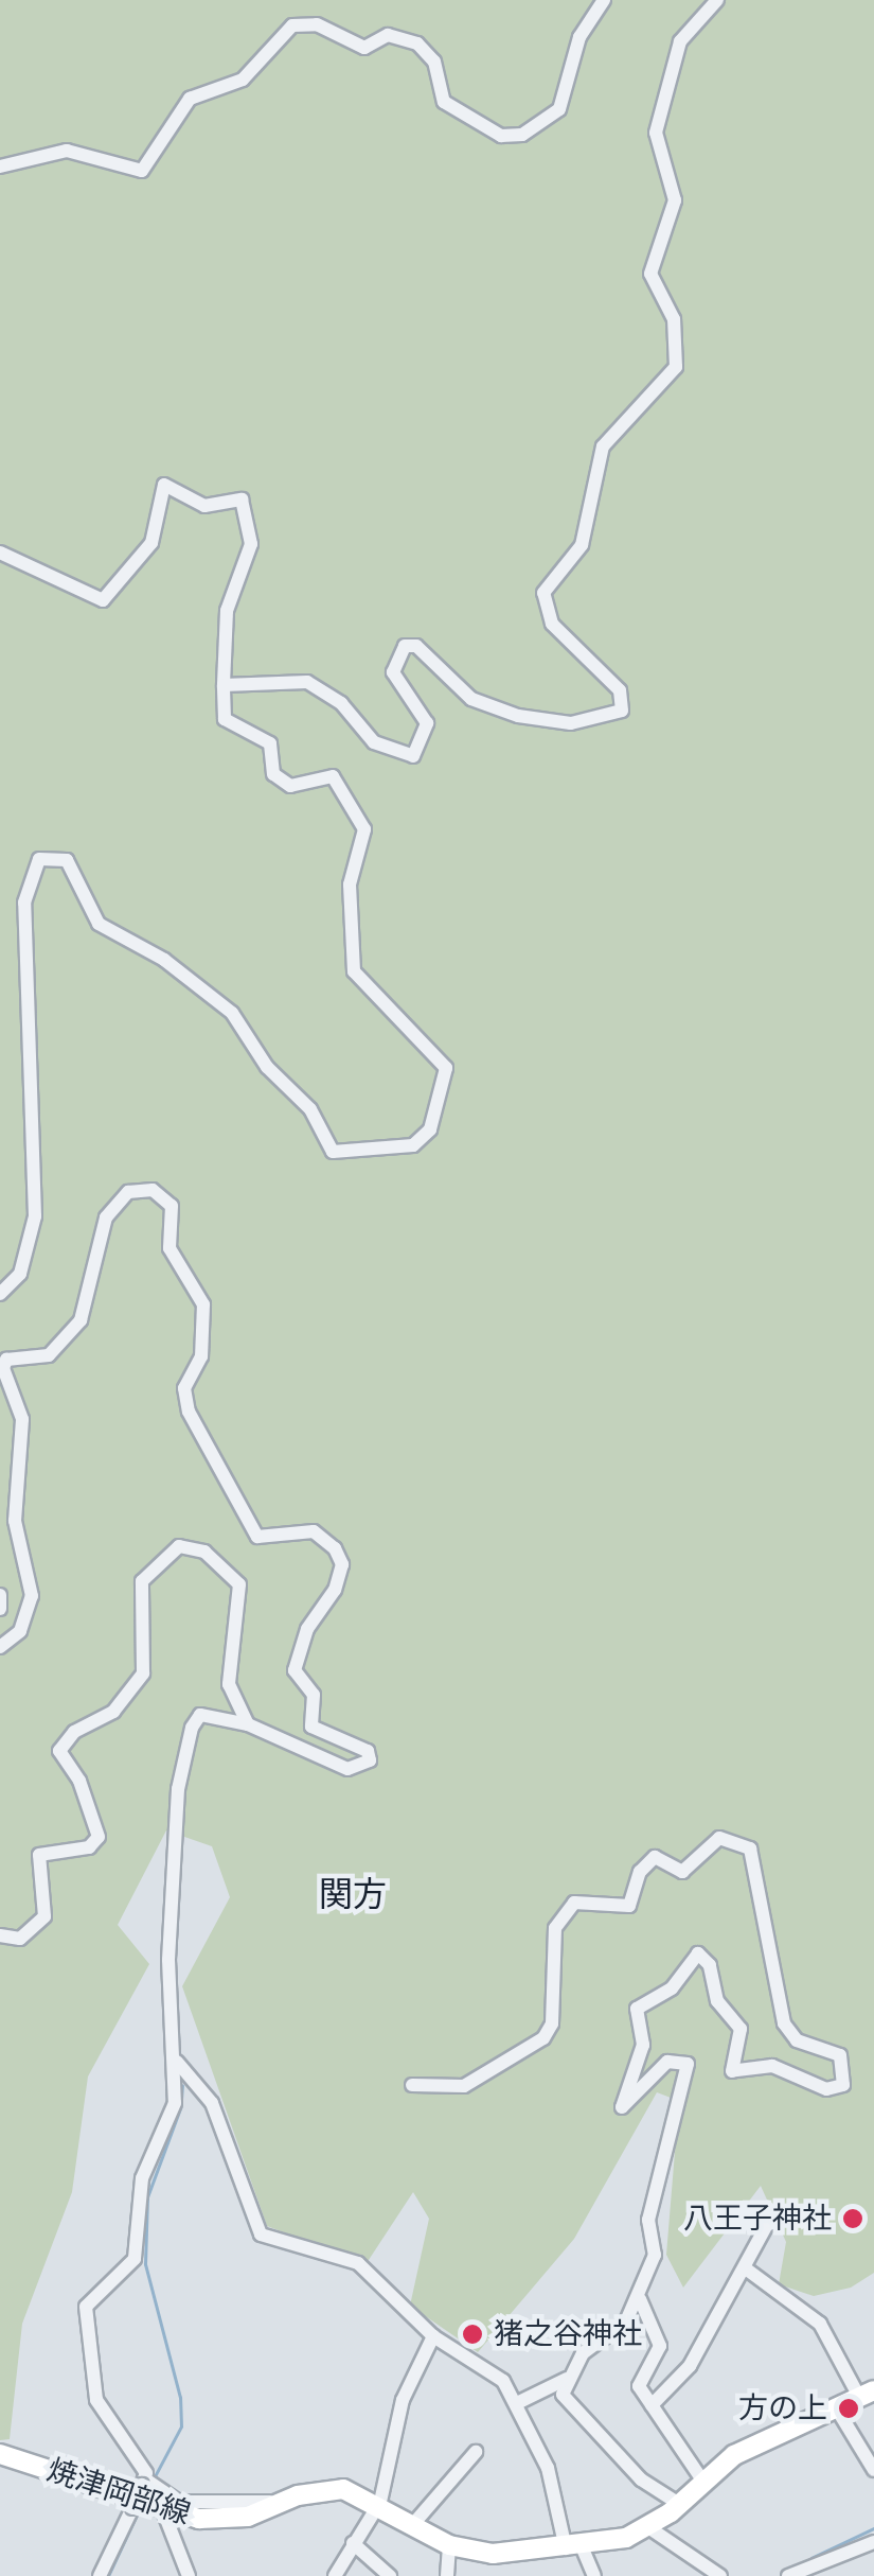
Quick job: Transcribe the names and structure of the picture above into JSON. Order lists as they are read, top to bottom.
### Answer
{
  "streets": {
    "main road": ["焼津岡部線"]
  },
  "districts": ["関方"],
  "places": ["八王子神社", "猪之谷神社", "方の上"]
}
